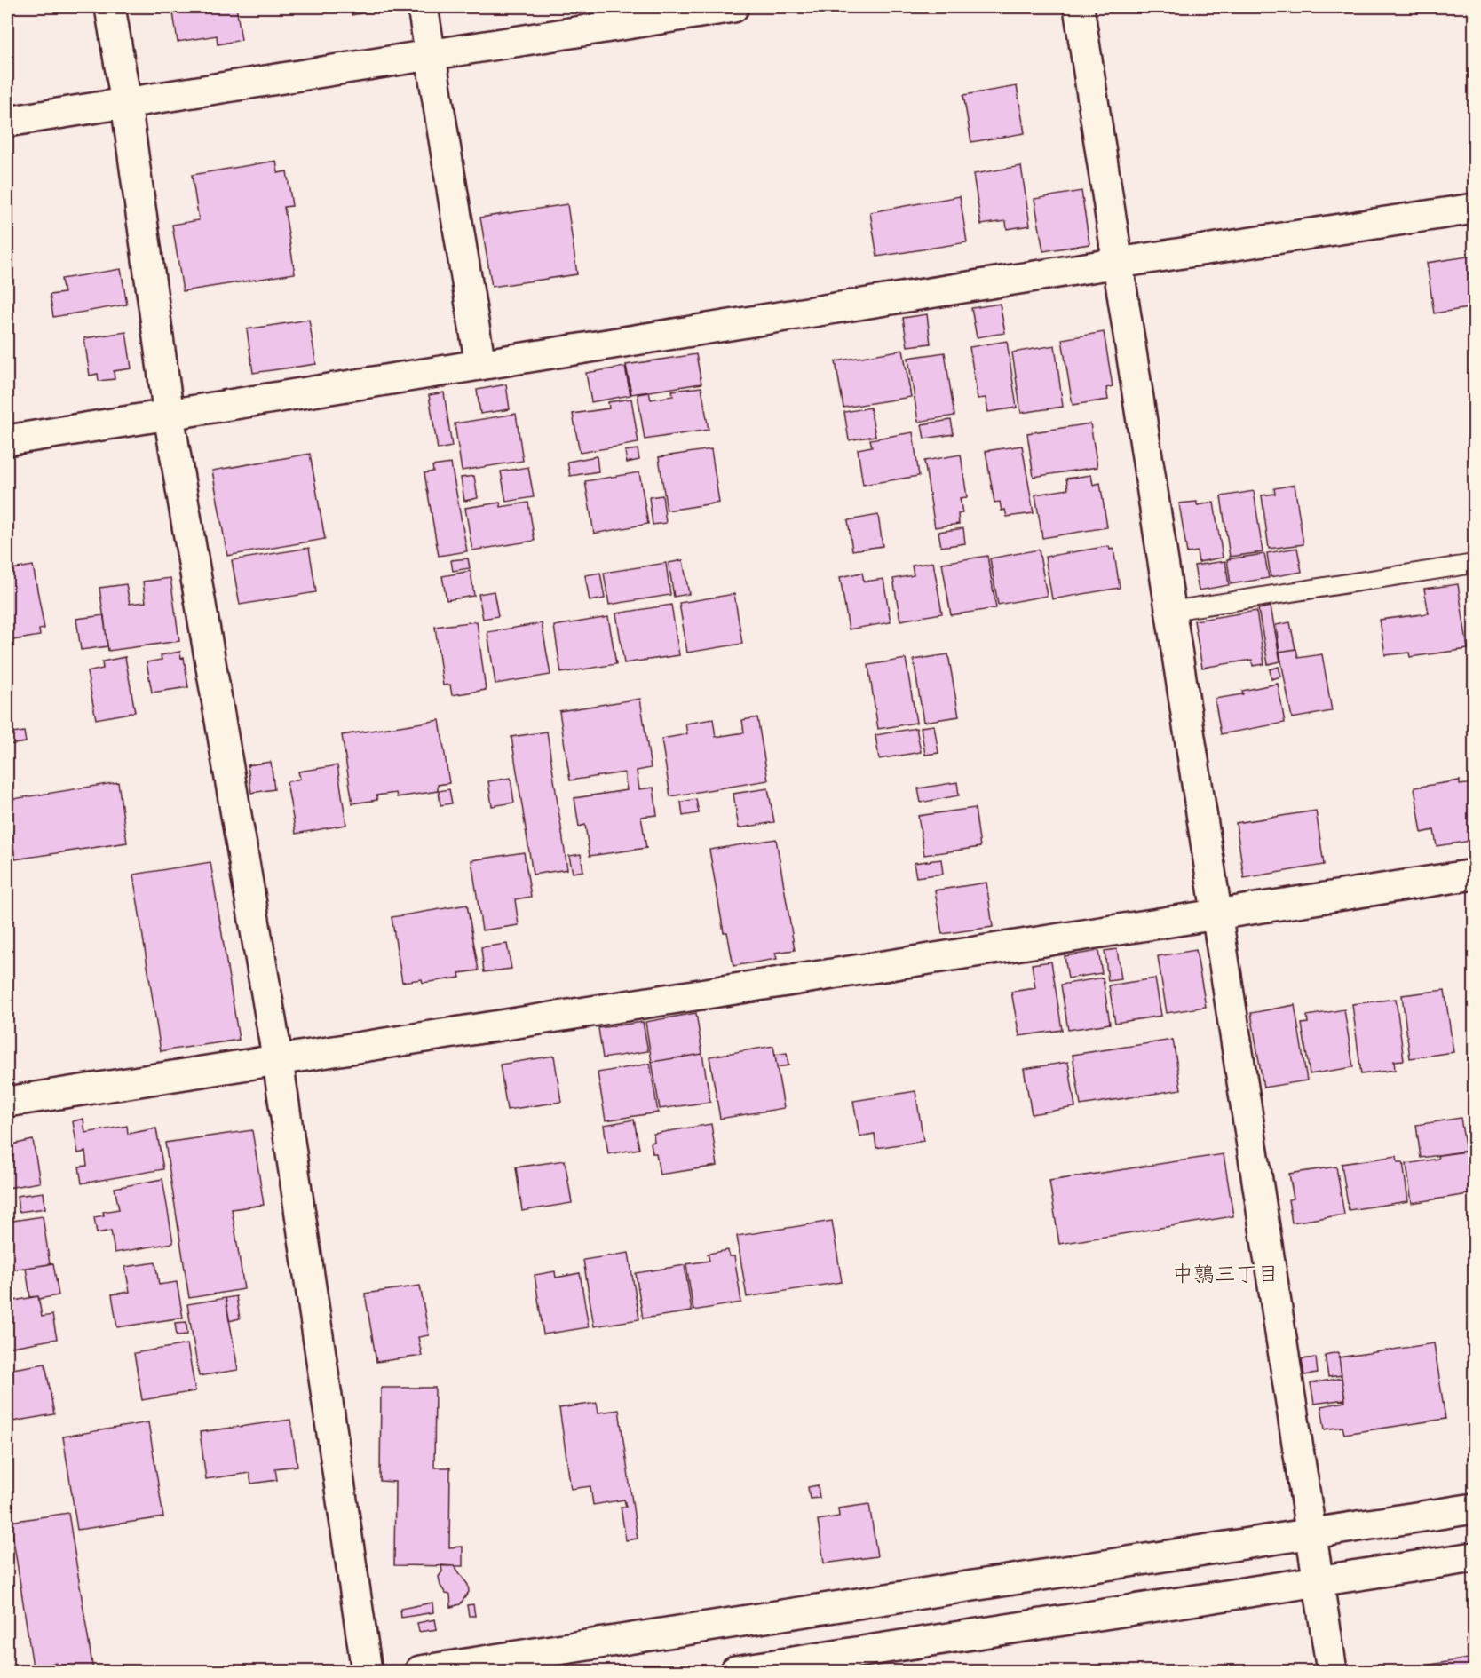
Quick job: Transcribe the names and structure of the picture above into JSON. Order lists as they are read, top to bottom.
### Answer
{
  "districts": ["中鶉三丁目"]
}
